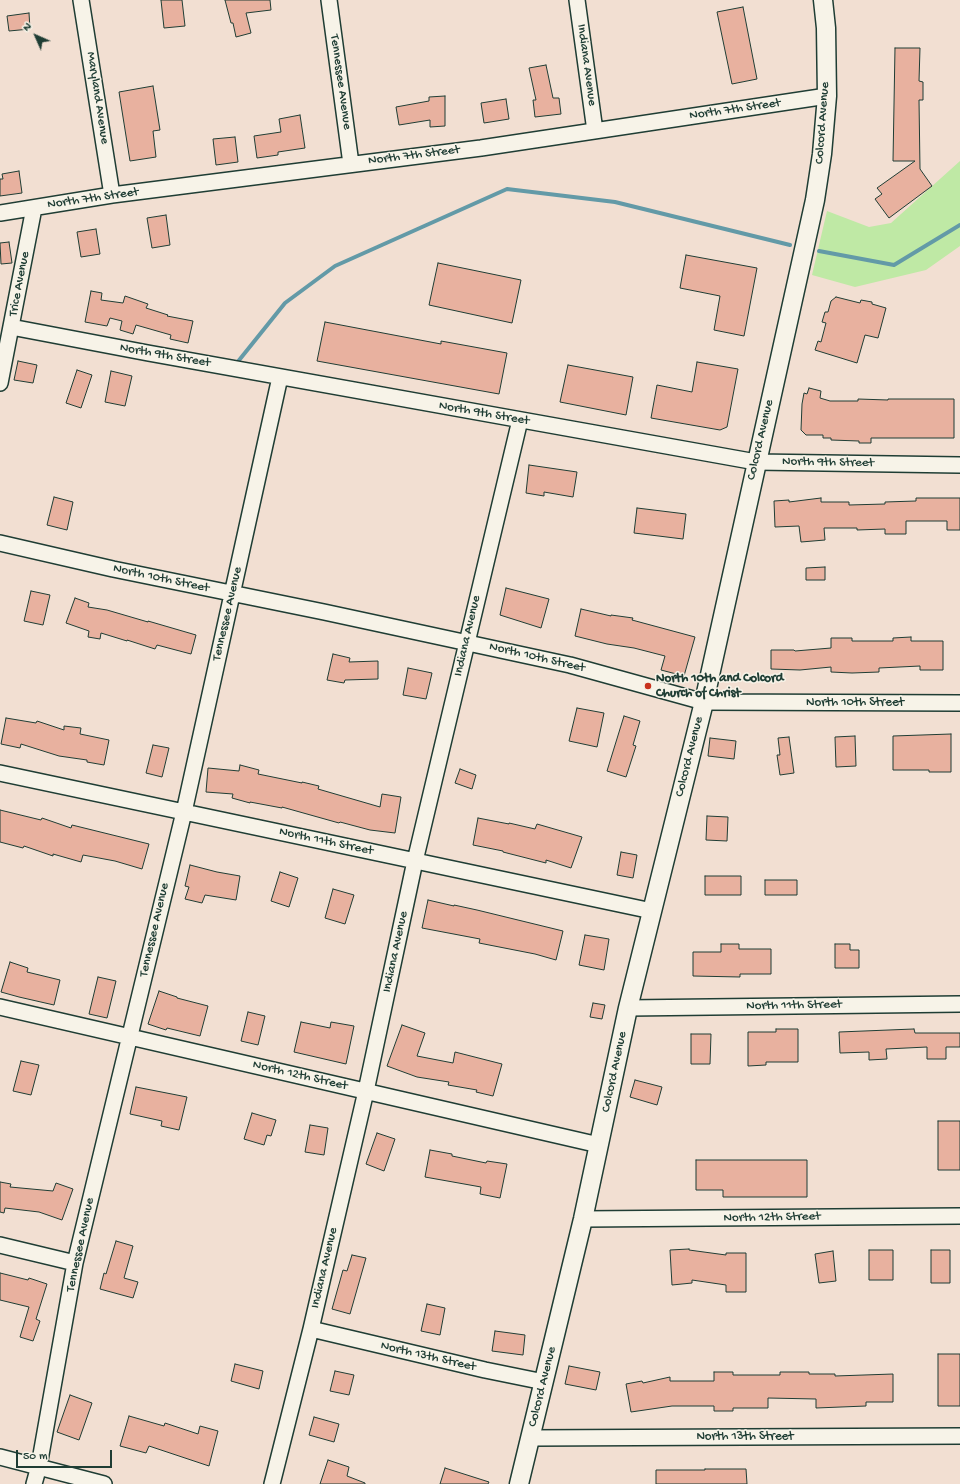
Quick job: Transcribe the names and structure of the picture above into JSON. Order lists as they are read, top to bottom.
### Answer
{
  "streets": {
    "street": [
      "Indiana Avenue",
      "Tennessee Avenue",
      "Maryland Avenue",
      "North 7th Street",
      "Colcord Avenue",
      "Trice Avenue",
      "North 9th Street",
      "North 10th Street",
      "North 11th Street",
      "North 12th Street",
      "North 13th Street"
    ]
  },
  "crossings": [
    ["Indiana Avenue", "North 7th Street"],
    ["Indiana Avenue", "North 9th Street"],
    ["Indiana Avenue", "North 10th Street"],
    ["Indiana Avenue", "North 11th Street"],
    ["Indiana Avenue", "North 12th Street"],
    ["Indiana Avenue", "North 13th Street"],
    ["Tennessee Avenue", "North 7th Street"],
    ["Tennessee Avenue", "North 9th Street"],
    ["Tennessee Avenue", "North 10th Street"],
    ["Tennessee Avenue", "North 11th Street"],
    ["Tennessee Avenue", "North 12th Street"],
    ["Maryland Avenue", "North 7th Street"],
    ["North 7th Street", "Colcord Avenue"],
    ["North 7th Street", "Trice Avenue"],
    ["Colcord Avenue", "North 9th Street"],
    ["Colcord Avenue", "North 10th Street"],
    ["Colcord Avenue", "North 11th Street"],
    ["Colcord Avenue", "North 12th Street"],
    ["Colcord Avenue", "North 13th Street"],
    ["Trice Avenue", "North 9th Street"]
  ],
  "places": ["North 10th and Colcord Church of Christ"],
  "scale_bar": "50 m",
  "north": "top left"
}
